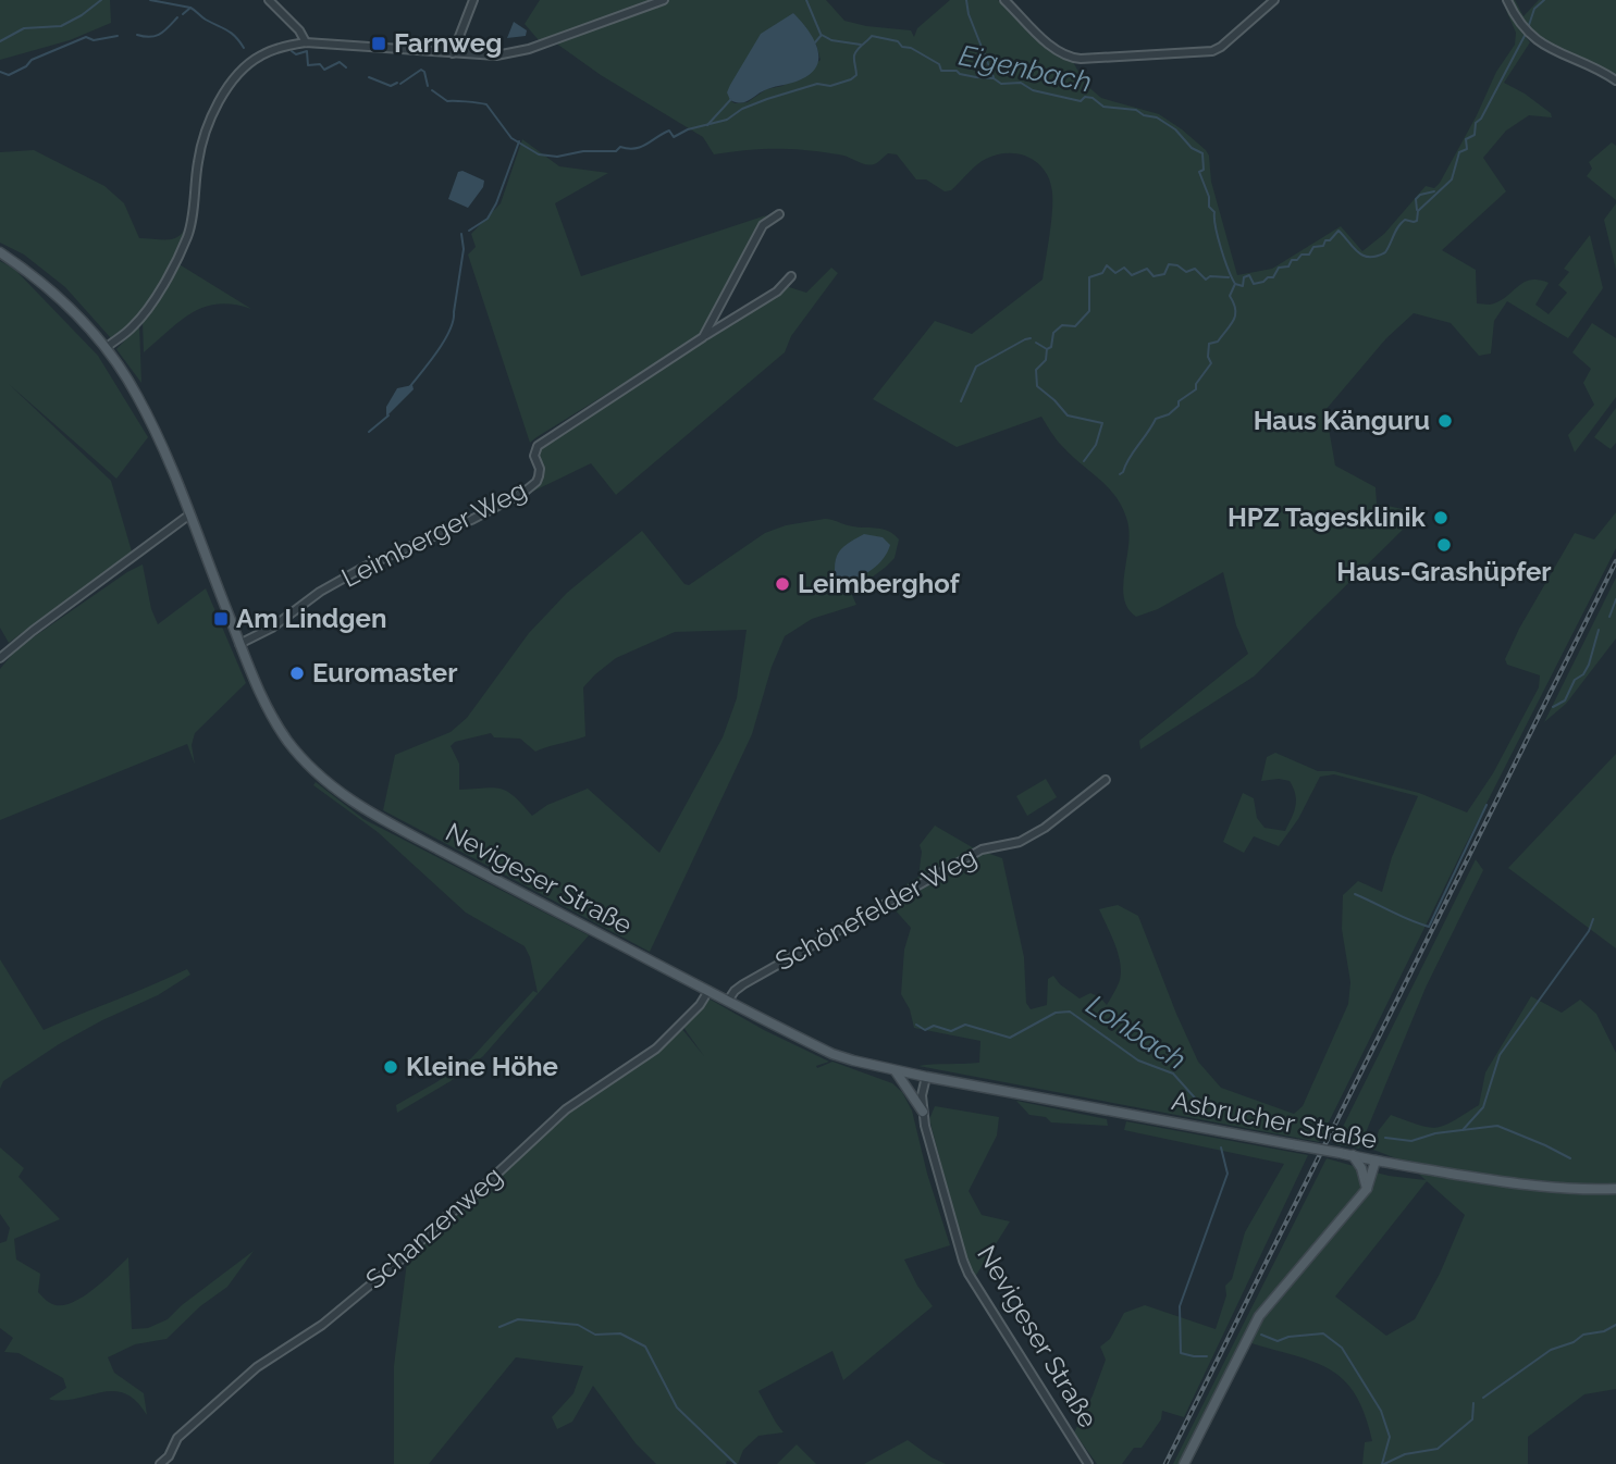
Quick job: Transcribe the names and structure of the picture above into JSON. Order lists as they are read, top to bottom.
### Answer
{
  "streets": {
    "main road": ["Nevigeser Straße", "Asbrucher Straße"],
    "street": ["Leimberger Weg", "Schönefelder Weg", "Schanzenweg"]
  },
  "crossings": [
    ["Leimberger Weg", "Nevigeser Straße"],
    ["Nevigeser Straße", "Schönefelder Weg"],
    ["Nevigeser Straße", "Asbrucher Straße"],
    ["Nevigeser Straße", "Schanzenweg"]
  ],
  "water": ["Eigenbach", "Lohbach"],
  "places": {
    "transit": ["Farnweg", "Am Lindgen"],
    "other": [
      "Haus Känguru",
      "HPZ Tagesklinik",
      "Haus-Grashüpfer",
      "Leimberghof",
      "Euromaster",
      "Kleine Höhe"
    ]
  }
}
